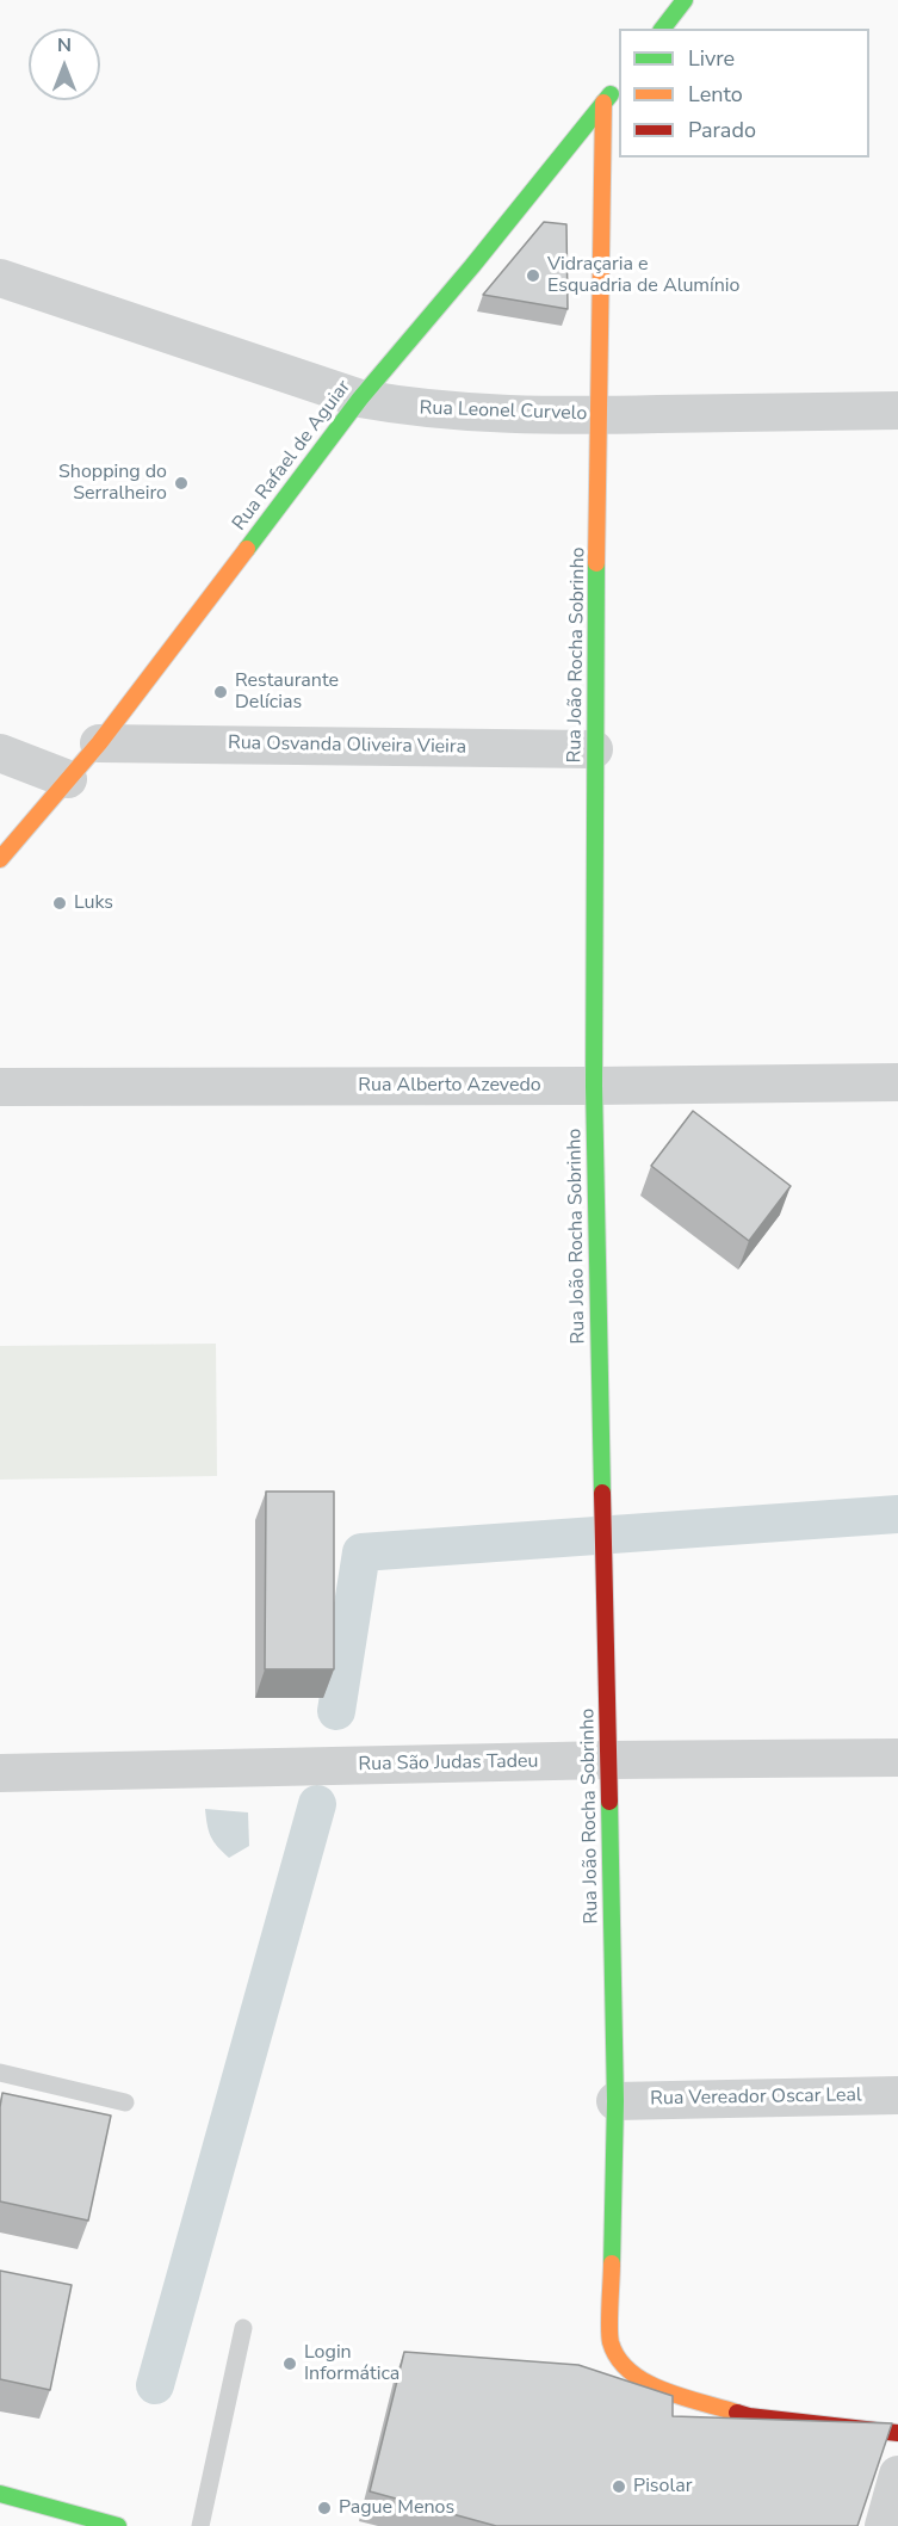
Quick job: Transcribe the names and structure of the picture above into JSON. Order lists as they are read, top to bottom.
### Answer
{
  "streets": {
    "street": [
      "Rua Leonel Curvelo",
      "Rua Rafael de Aguiar",
      "Rua João Rocha Sobrinho",
      "Rua Osvanda Oliveira Vieira",
      "Rua Alberto Azevedo",
      "Rua São Judas Tadeu",
      "Rua Vereador Oscar Leal"
    ]
  },
  "crossings": [
    ["Rua Leonel Curvelo", "Rua Rafael de Aguiar"],
    ["Rua Leonel Curvelo", "Rua João Rocha Sobrinho"],
    ["Rua Rafael de Aguiar", "Rua João Rocha Sobrinho"],
    ["Rua Rafael de Aguiar", "Rua Osvanda Oliveira Vieira"],
    ["Rua João Rocha Sobrinho", "Rua Osvanda Oliveira Vieira"],
    ["Rua João Rocha Sobrinho", "Rua Alberto Azevedo"],
    ["Rua João Rocha Sobrinho", "Rua São Judas Tadeu"],
    ["Rua João Rocha Sobrinho", "Rua Vereador Oscar Leal"]
  ],
  "places": [
    "Vidraçaria e Esquadria de Alumínio",
    "Shopping do Serralheiro",
    "Restaurante Delícias",
    "Luks",
    "Login Informática",
    "Pisolar",
    "Pague Menos"
  ],
  "legend": ["Livre", "Lento", "Parado"],
  "north": "top"
}
